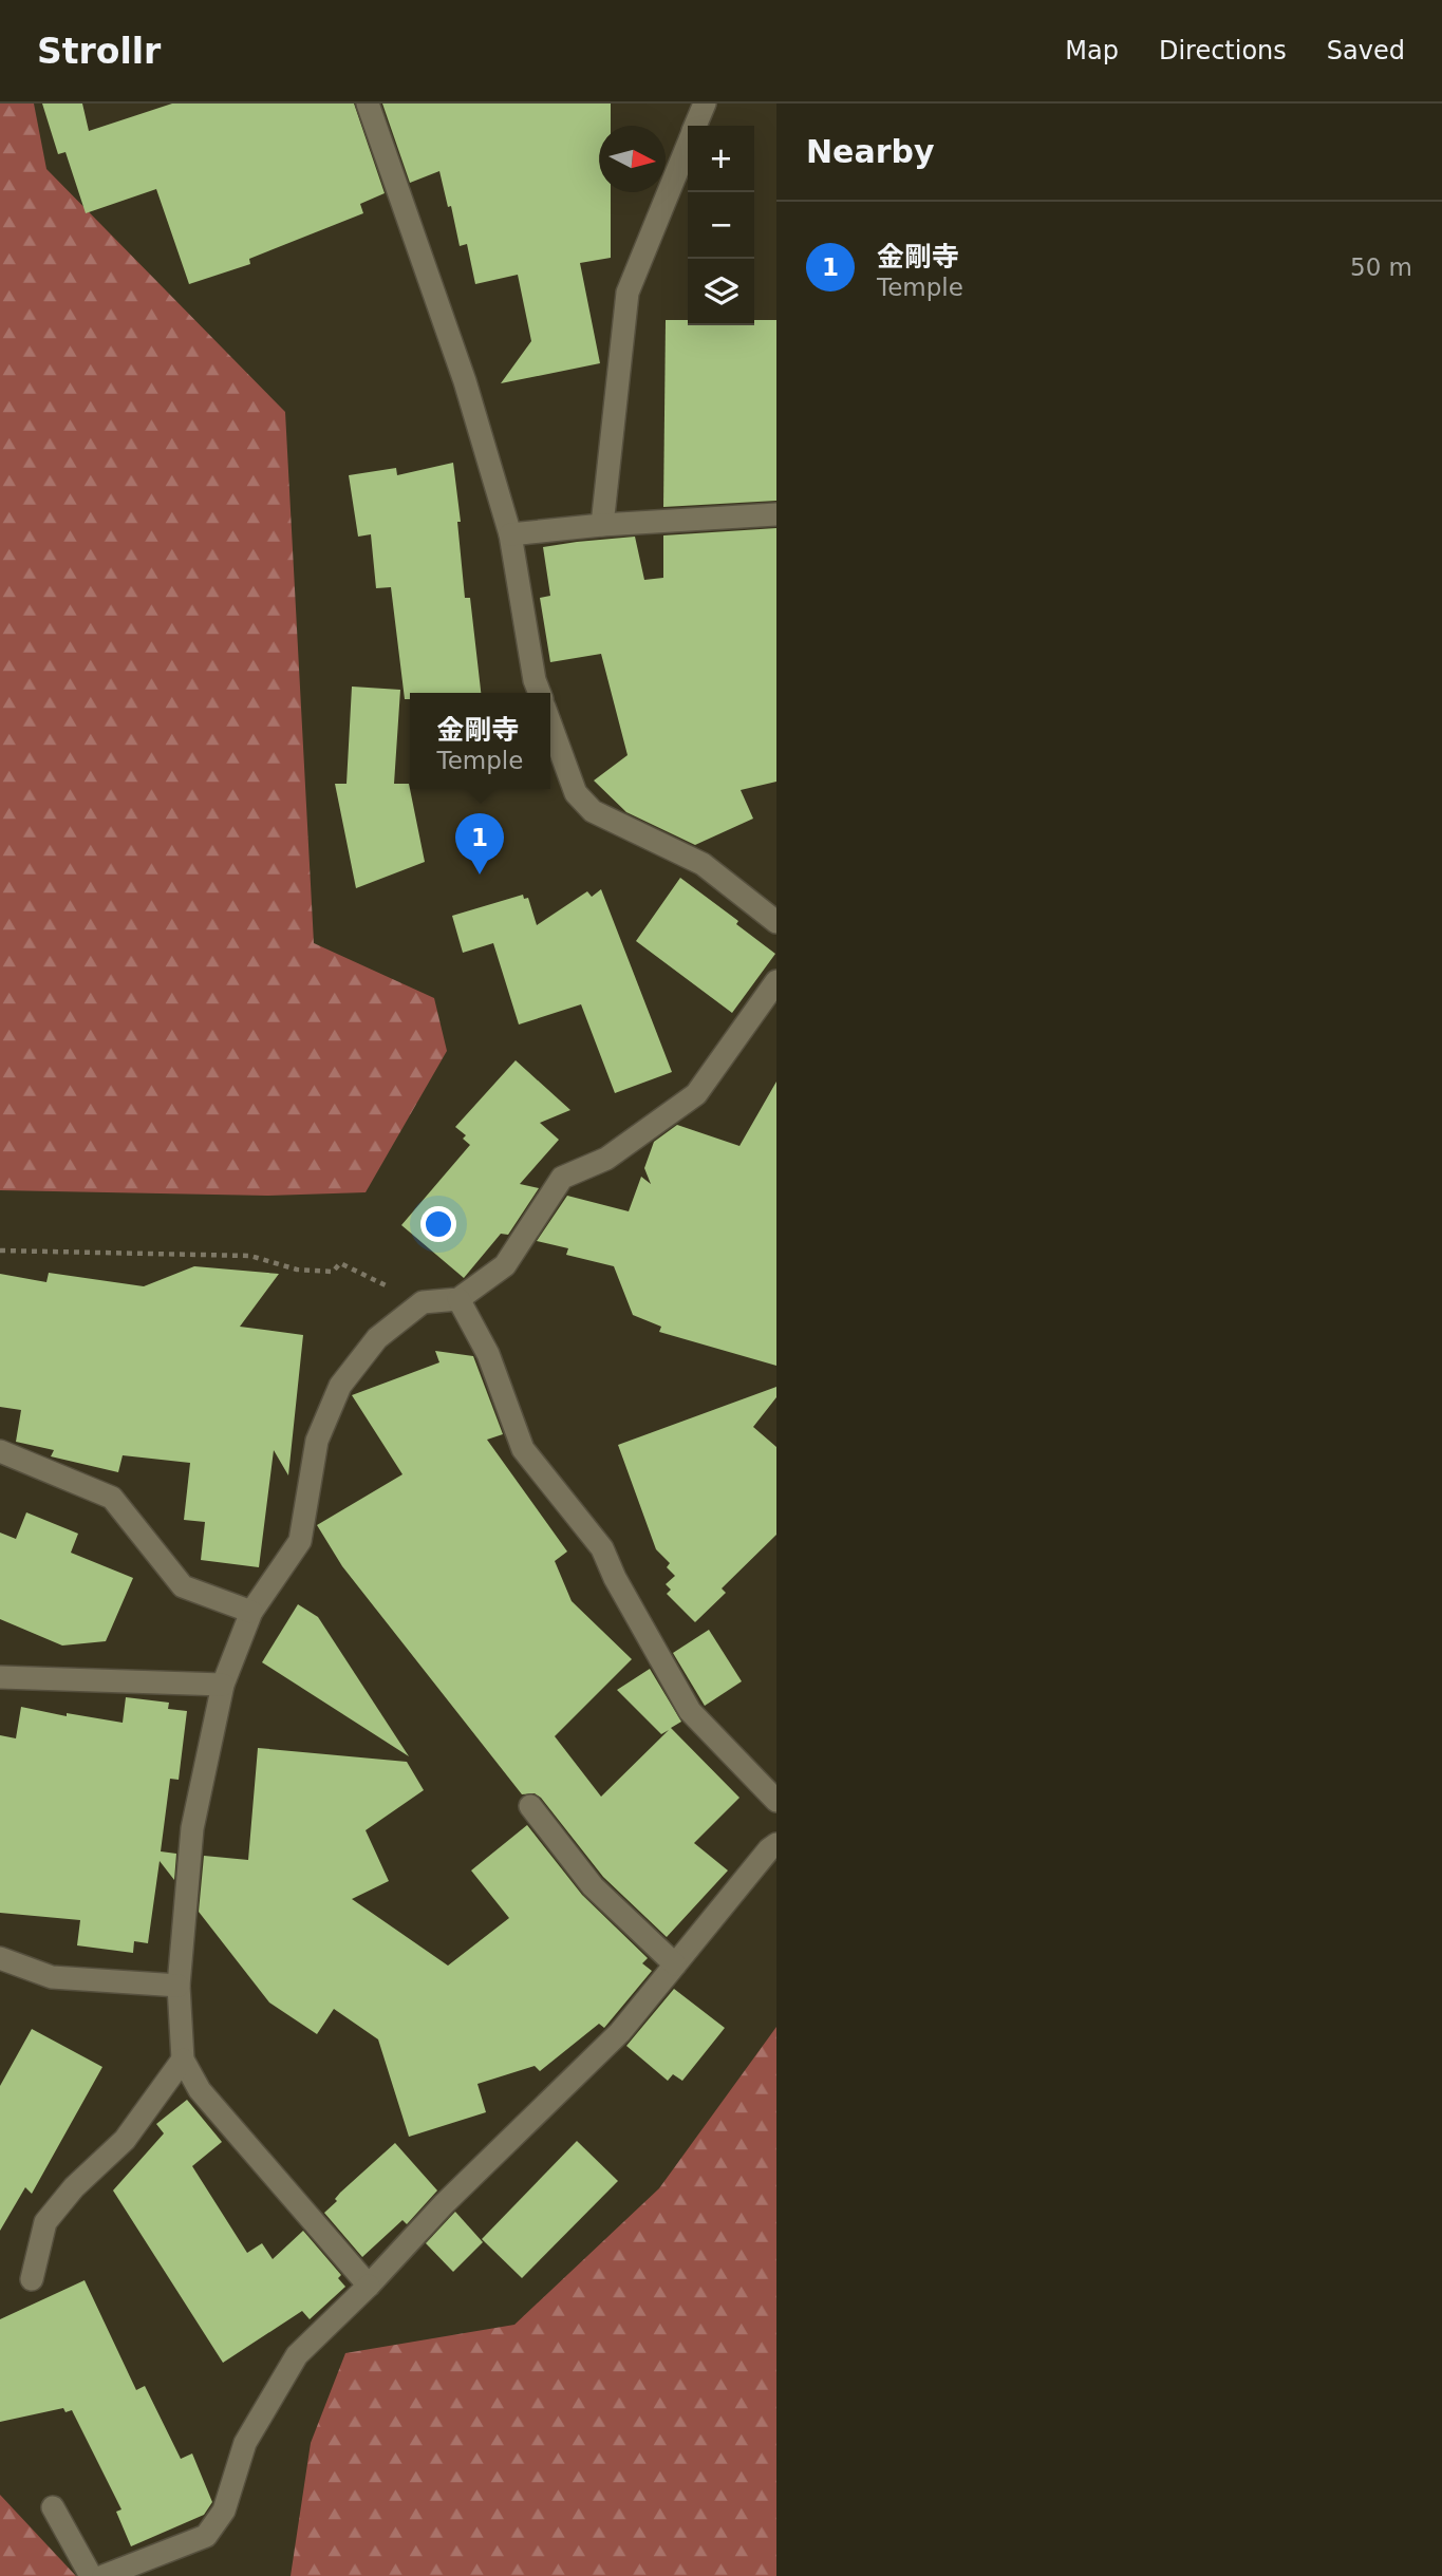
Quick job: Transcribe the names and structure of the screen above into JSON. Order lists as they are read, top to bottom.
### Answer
{
  "north": "right",
  "page": {
    "header": "Strollr",
    "nav": ["Map", "Directions", "Saved"],
    "heading": "Nearby",
    "map_buttons": ["+", "−"],
    "list": [
      {
        "mark": "1",
        "name": "金剛寺",
        "note": "Temple",
        "value": "50 m"
      }
    ],
    "popup": ["金剛寺", "Temple"],
    "pins": "1"
  }
}
